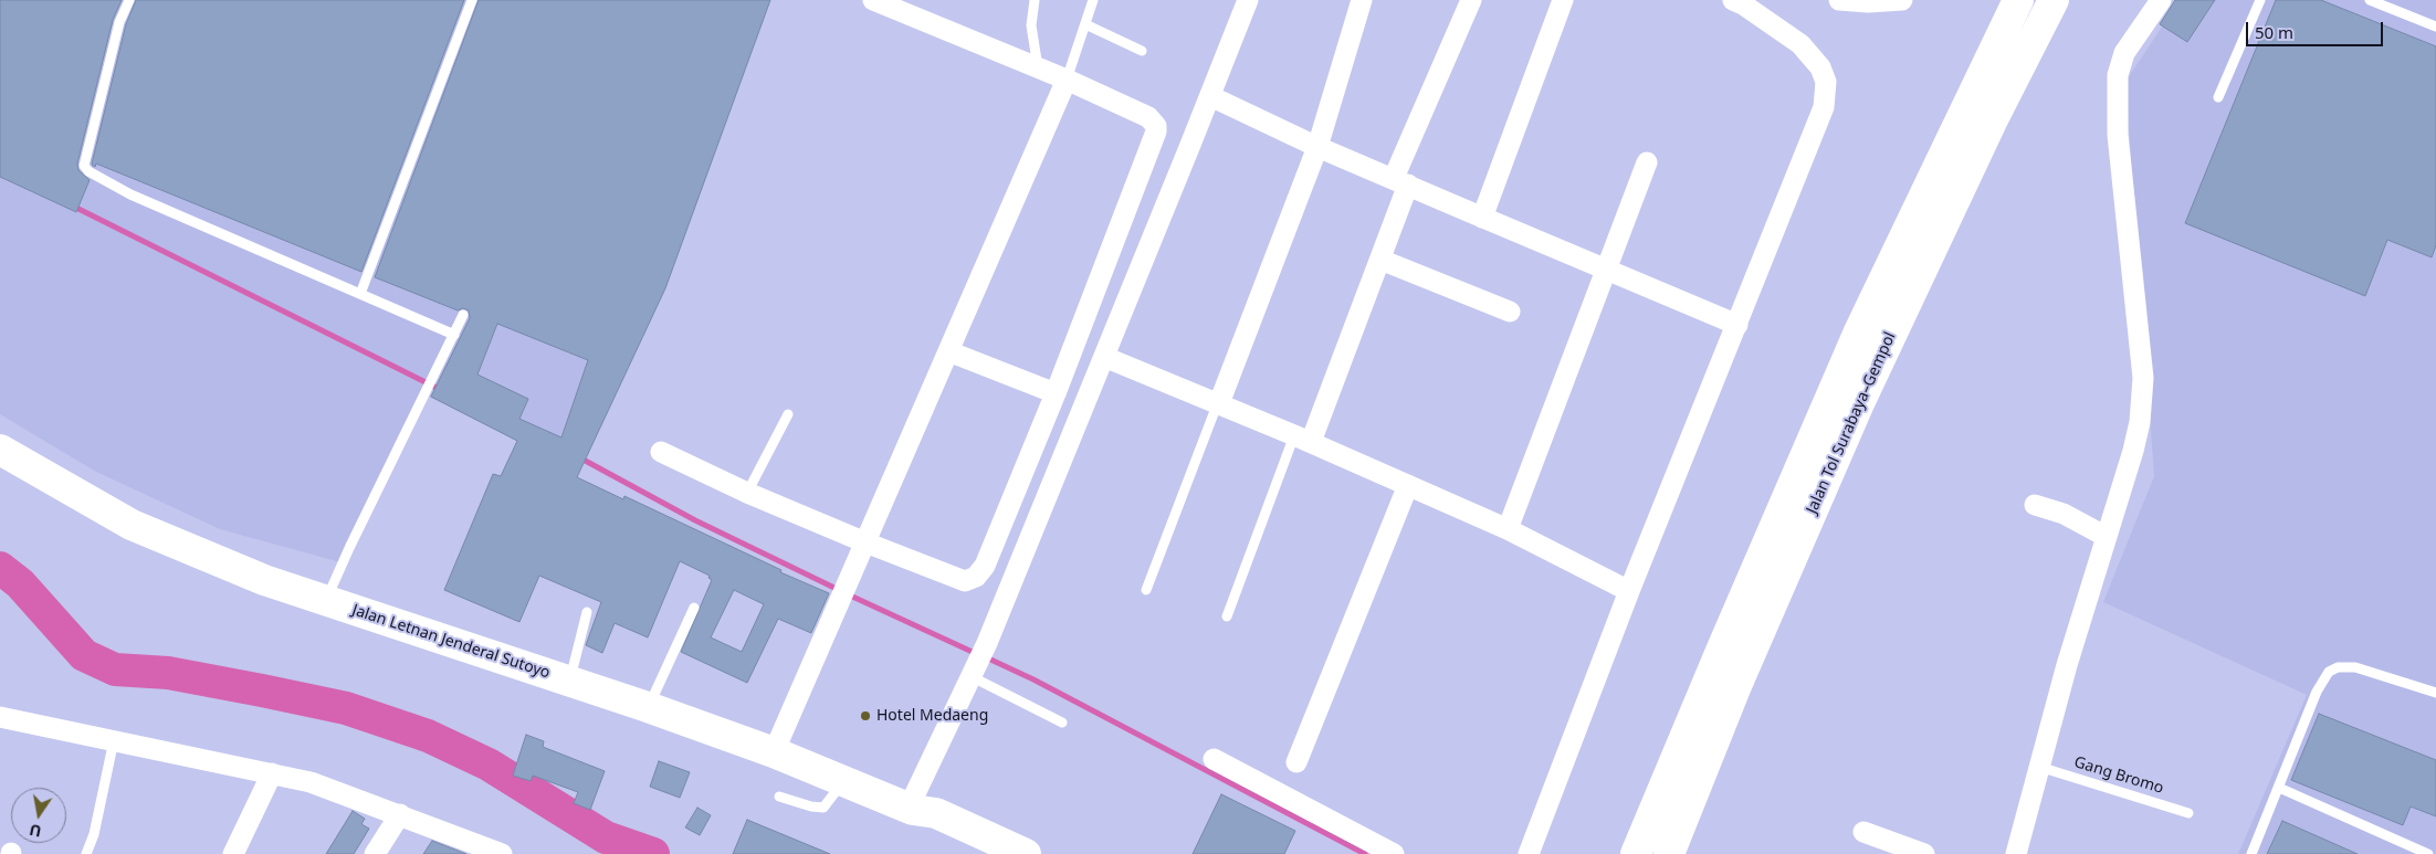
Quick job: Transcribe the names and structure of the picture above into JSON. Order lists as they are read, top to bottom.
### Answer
{
  "streets": {
    "highway": ["Jalan Tol Surabaya–Gempol", "Jalan Letnan Jenderal Sutoyo"],
    "lane": ["Gang Bromo"]
  },
  "places": ["Hotel Medaeng"],
  "scale_bar": "50 m",
  "north": "bottom"
}
